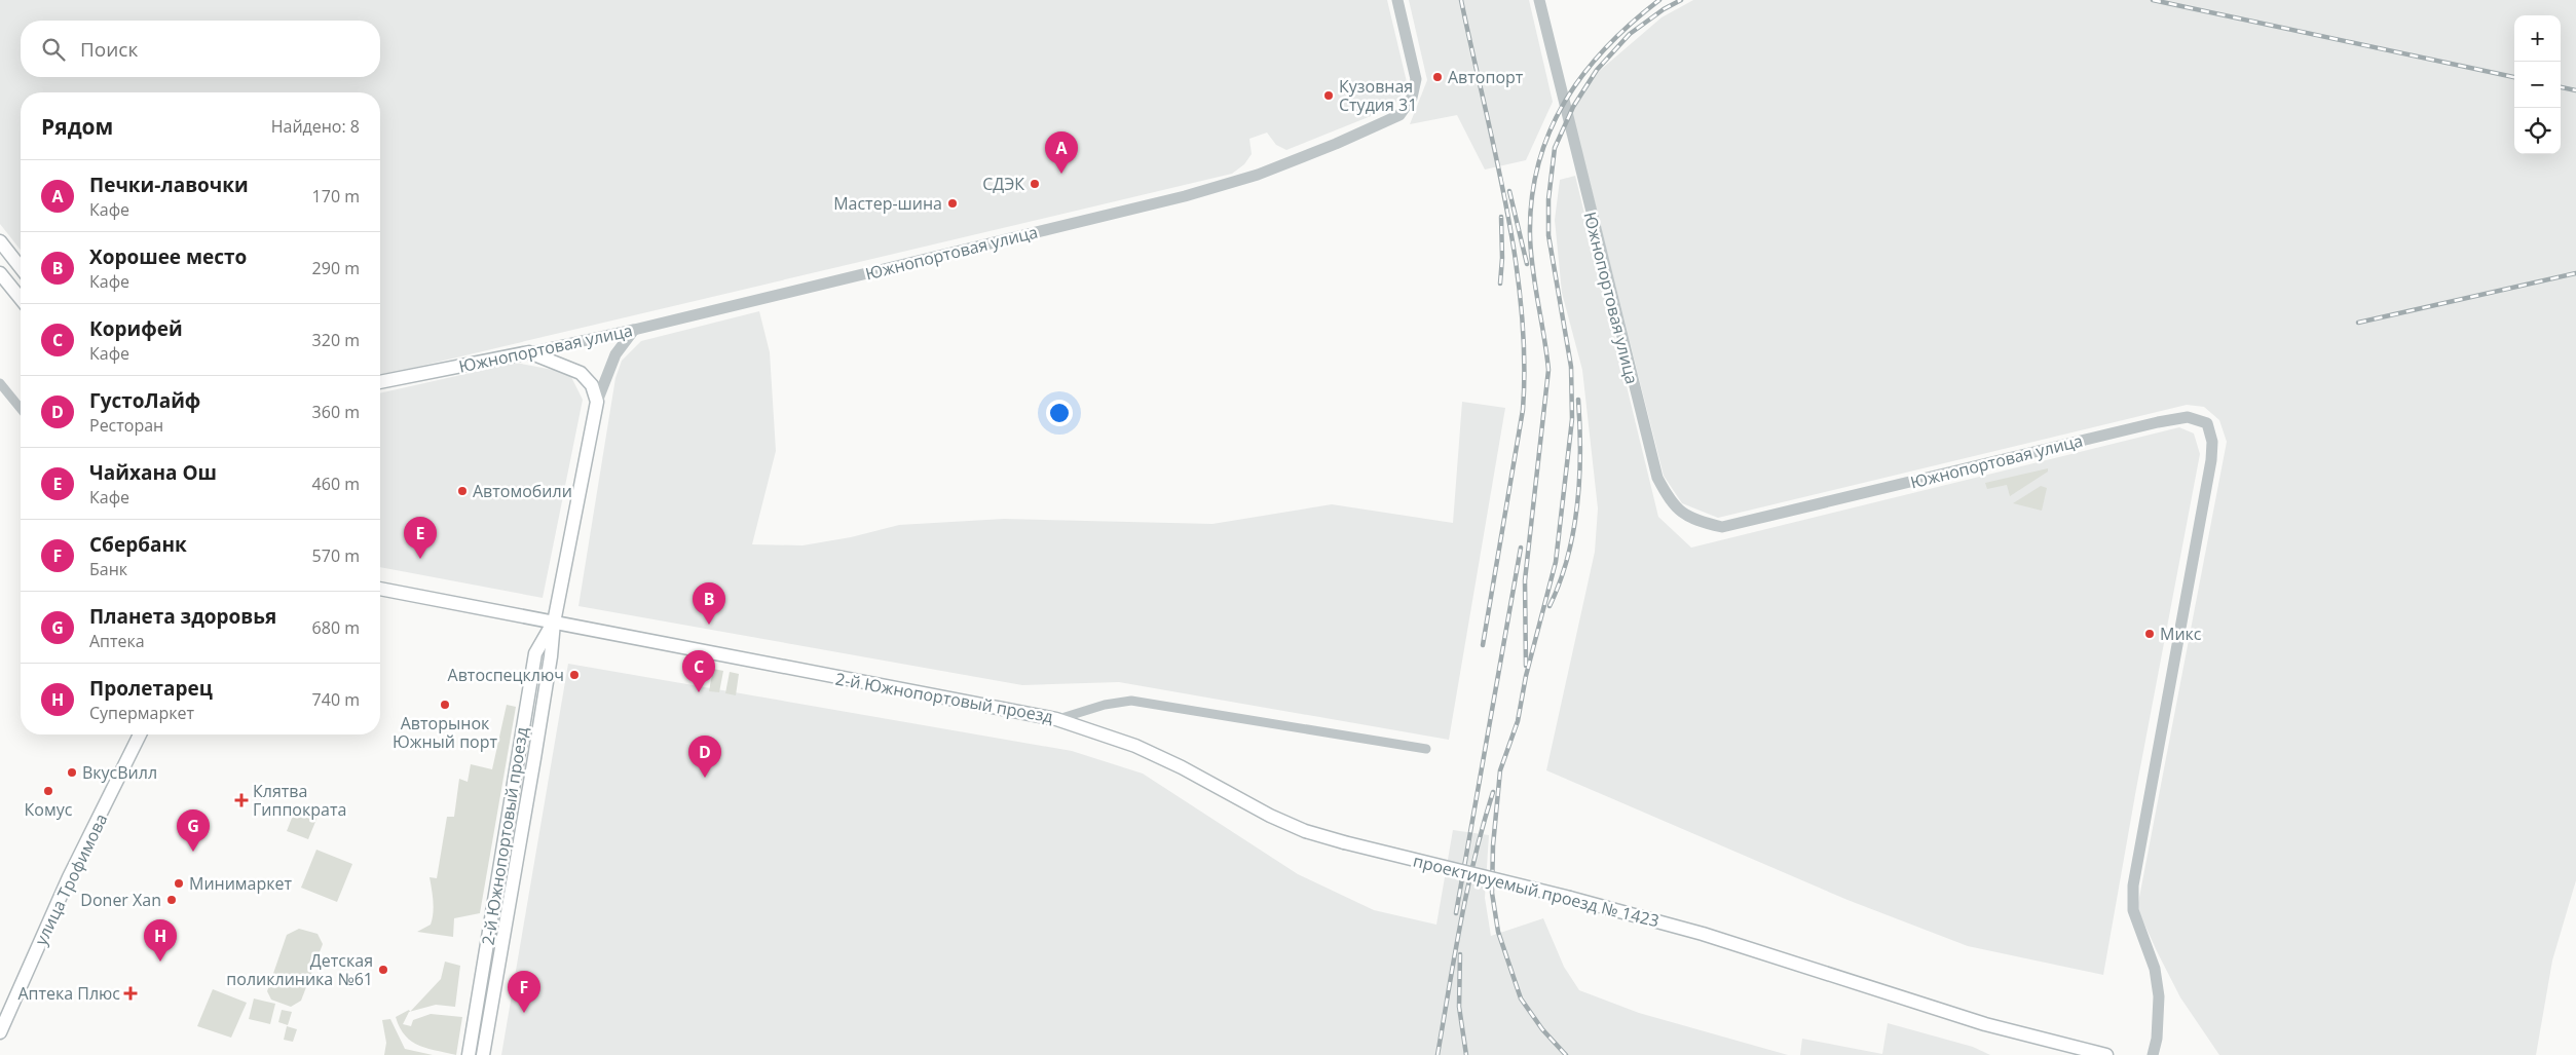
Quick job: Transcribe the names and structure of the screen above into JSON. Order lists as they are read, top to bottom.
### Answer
{
  "streets": {
    "main road": [
      "Южнопортовая улица",
      "2-й Южнопортовый проезд",
      "улица Трофимова",
      "проектируемый проезд № 1423"
    ]
  },
  "crossings": [
    ["2-й Южнопортовый проезд", "проектируемый проезд № 1423"]
  ],
  "places": {
    "other": [
      "Автопорт",
      "Кузовная Студия 31",
      "СДЭК",
      "Мастер-шина",
      "Автомобили",
      "Микс",
      "Автоспецключ",
      "Авторынок Южный порт",
      "ВкусВилл",
      "Комус",
      "Минимаркет",
      "Doner Xan",
      "Детская поликлиника №61"
    ],
    "health": ["Клятва Гиппократа", "Аптека Плюс"]
  },
  "page": {
    "map_buttons": ["+", "−"],
    "search": "Поиск",
    "heading": ["Рядом", "Найдено: 8"],
    "pins": [
      "A",
      "E",
      "B",
      "C",
      "D",
      "G",
      "H",
      "F"
    ],
    "list": [
      {
        "mark": "A",
        "name": "Печки-лавочки",
        "note": "Кафе",
        "value": "170 m"
      },
      {
        "mark": "B",
        "name": "Хорошее место",
        "note": "Кафе",
        "value": "290 m"
      },
      {
        "mark": "C",
        "name": "Корифей",
        "note": "Кафе",
        "value": "320 m"
      },
      {
        "mark": "D",
        "name": "ГустоЛайф",
        "note": "Ресторан",
        "value": "360 m"
      },
      {
        "mark": "E",
        "name": "Чайхана Ош",
        "note": "Кафе",
        "value": "460 m"
      },
      {
        "mark": "F",
        "name": "Сбербанк",
        "note": "Банк",
        "value": "570 m"
      },
      {
        "mark": "G",
        "name": "Планета здоровья",
        "note": "Аптека",
        "value": "680 m"
      },
      {
        "mark": "H",
        "name": "Пролетарец",
        "note": "Супермаркет",
        "value": "740 m"
      }
    ]
  }
}
